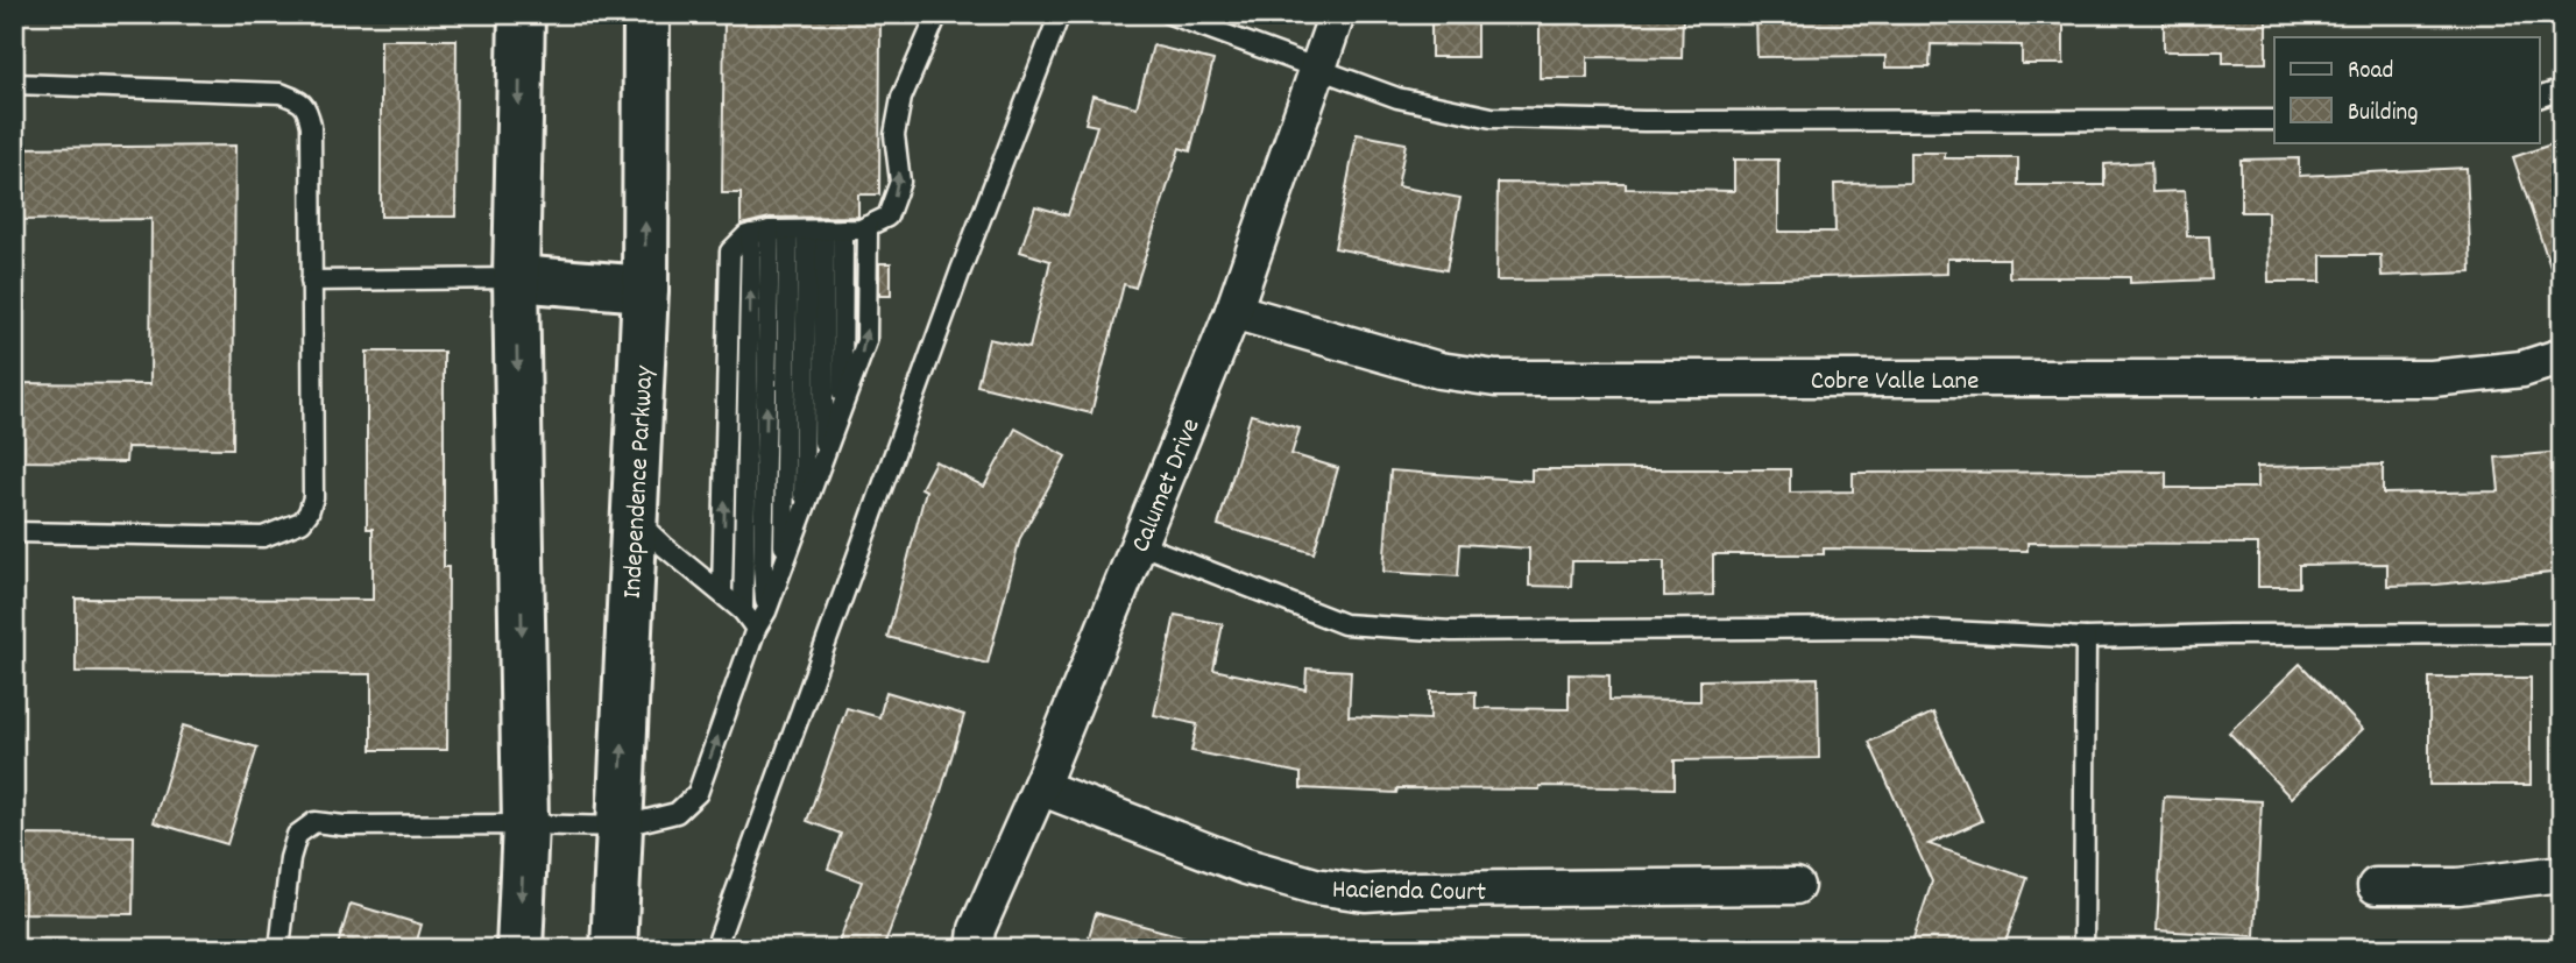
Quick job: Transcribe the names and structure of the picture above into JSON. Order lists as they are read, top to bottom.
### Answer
{
  "streets": {
    "main road": ["Independence Parkway"],
    "street": ["Cobre Valle Lane", "Calumet Drive", "Hacienda Court"]
  },
  "crossings": [
    ["Cobre Valle Lane", "Calumet Drive"],
    ["Calumet Drive", "Hacienda Court"]
  ],
  "legend": ["Road", "Building"]
}
